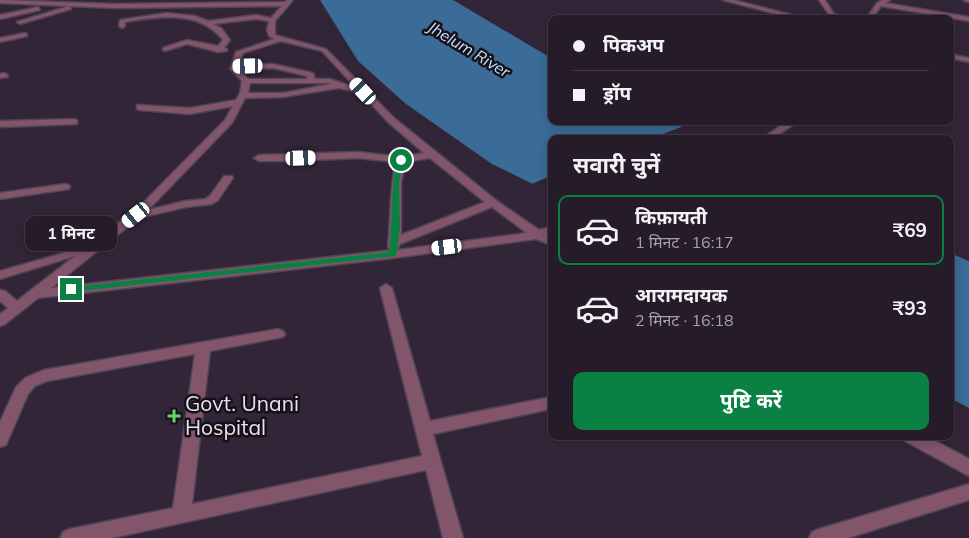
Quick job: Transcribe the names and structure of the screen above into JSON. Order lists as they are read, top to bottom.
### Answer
{
  "water": ["Jhelum River"],
  "places": {
    "health": ["Govt. Unani Hospital"]
  },
  "page": {
    "banner": ["पिकअप", "ड्रॉप"],
    "heading": "सवारी चुनें",
    "list": [
      {
        "name": "किफ़ायती",
        "note": "1 मिनट · 16:17",
        "value": "₹69"
      },
      {
        "name": "आरामदायक",
        "note": "2 मिनट · 16:18",
        "value": "₹93"
      }
    ],
    "bubble": "1 मिनट",
    "buttons": "पुष्टि करें"
  }
}
